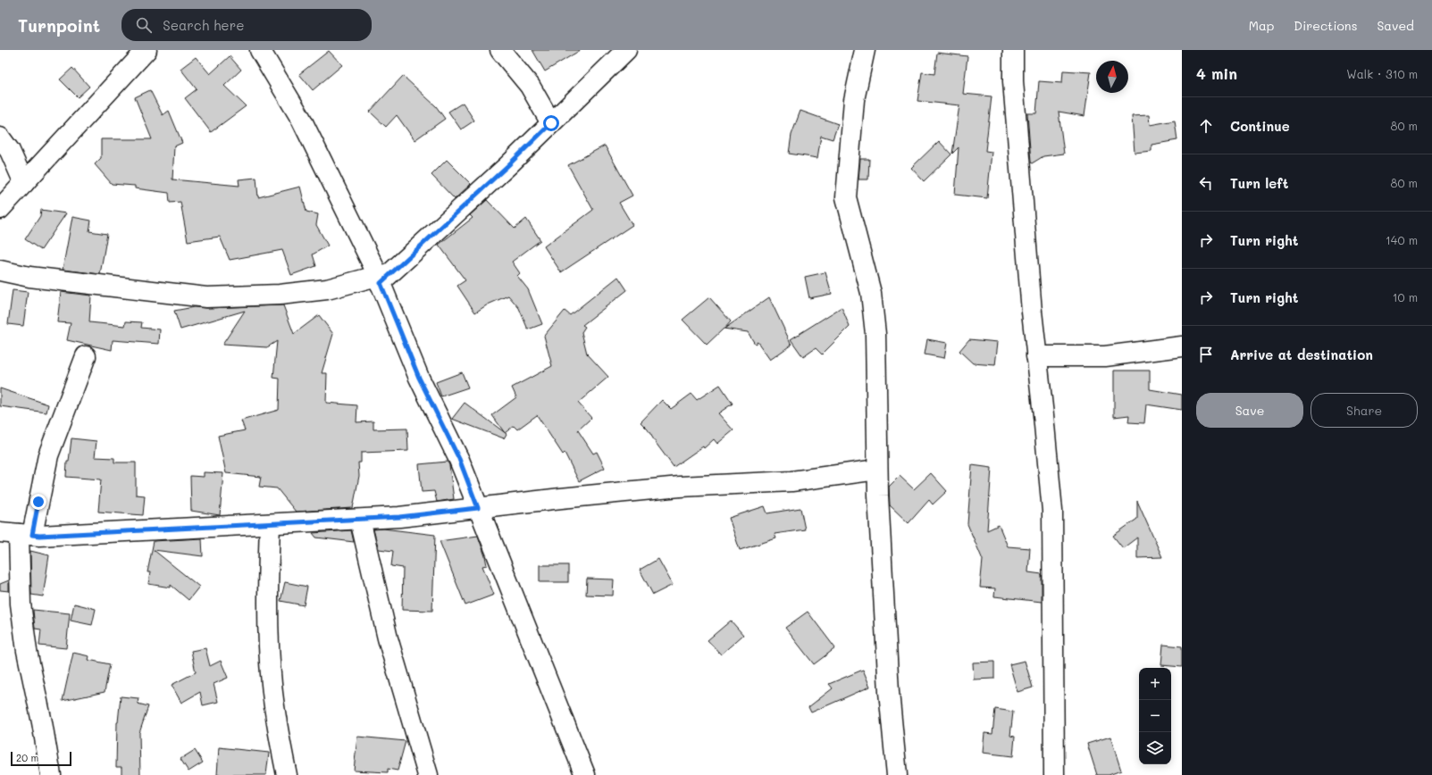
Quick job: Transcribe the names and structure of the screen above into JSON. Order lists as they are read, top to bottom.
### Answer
{
  "scale_bar": "20 m",
  "north": "top",
  "page": {
    "header": "Turnpoint",
    "search": "Search here",
    "nav": ["Map", "Directions", "Saved"],
    "heading": ["4 min", "Walk · 310 m"],
    "list": [
      ["Continue", "80 m"],
      ["Turn left", "80 m"],
      ["Turn right", "140 m"],
      ["Turn right", "10 m"],
      "Arrive at destination"
    ],
    "buttons": ["Save", "Share"],
    "map_buttons": ["+", "−"],
    "scale": "20 m"
  }
}
